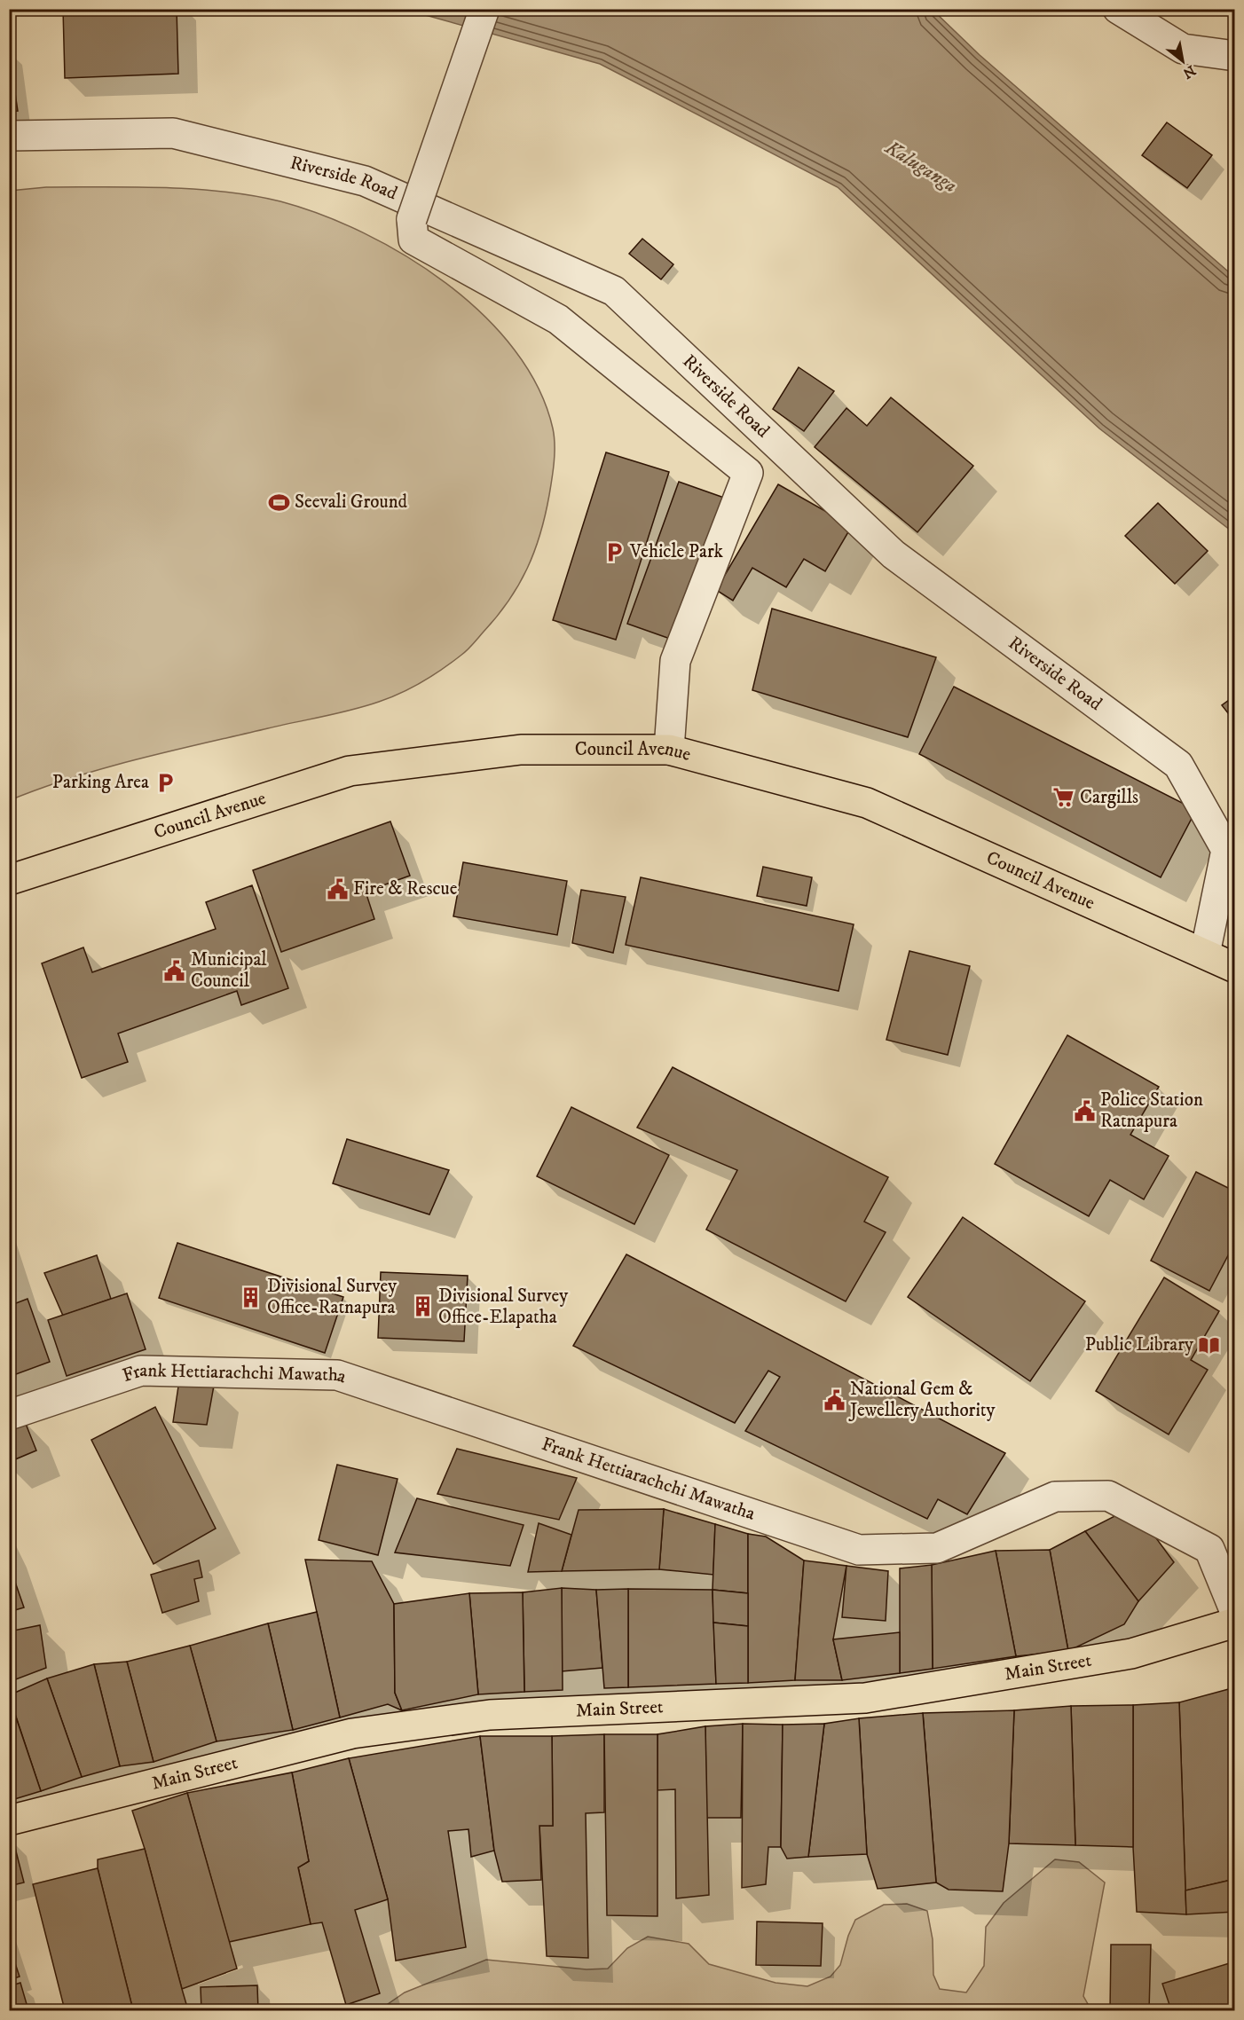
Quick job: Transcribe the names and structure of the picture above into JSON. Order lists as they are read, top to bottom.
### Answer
{
  "streets": {
    "main road": ["Council Avenue", "Main Street"],
    "street": ["Riverside Road", "Frank Hettiarachchi Mawatha"]
  },
  "crossings": [
    ["Riverside Road", "Council Avenue"]
  ],
  "water": ["Kaluganga"],
  "places": {
    "sports": ["Seevali Ground"],
    "parking": ["Vehicle Park", "Parking Area"],
    "supermarket": ["Cargills"],
    "public building": [
      "Fire & Rescue",
      "Municipal Council",
      "Police Station Ratnapura",
      "National Gem & Jewellery Authority"
    ],
    "building": ["Divisional Survey Office-Ratnapura", "Divisional Survey Office-Elapatha"],
    "library": ["Public Library"]
  },
  "north": "bottom right"
}
